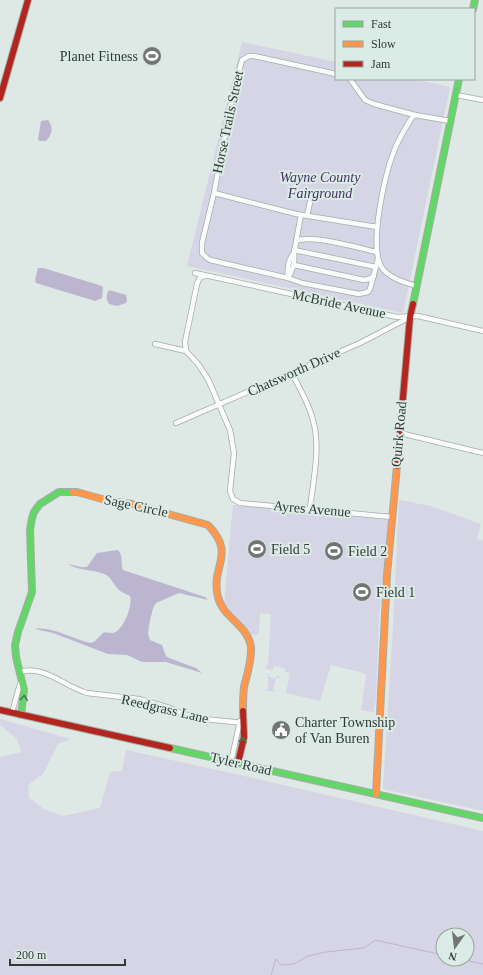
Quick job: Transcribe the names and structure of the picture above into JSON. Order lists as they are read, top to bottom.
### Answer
{
  "streets": {
    "street": [
      "Horse Trails Street",
      "McBride Avenue",
      "Chatsworth Drive",
      "Quirk Road",
      "Sage Circle",
      "Ayres Avenue",
      "Reedgrass Lane",
      "Tyler Road"
    ]
  },
  "crossings": [
    ["McBride Avenue", "Chatsworth Drive"],
    ["McBride Avenue", "Quirk Road"],
    ["Chatsworth Drive", "Quirk Road"],
    ["Chatsworth Drive", "Ayres Avenue"],
    ["Quirk Road", "Ayres Avenue"],
    ["Quirk Road", "Tyler Road"],
    ["Sage Circle", "Reedgrass Lane"],
    ["Sage Circle", "Tyler Road"]
  ],
  "parks": ["Wayne County Fairground"],
  "places": {
    "sports": [
      "Planet Fitness",
      "Field 5",
      "Field 2",
      "Field 1"
    ],
    "public building": ["Charter Township of Van Buren"]
  },
  "legend": ["Fast", "Slow", "Jam"],
  "scale_bar": "200 m",
  "north": "bottom"
}
